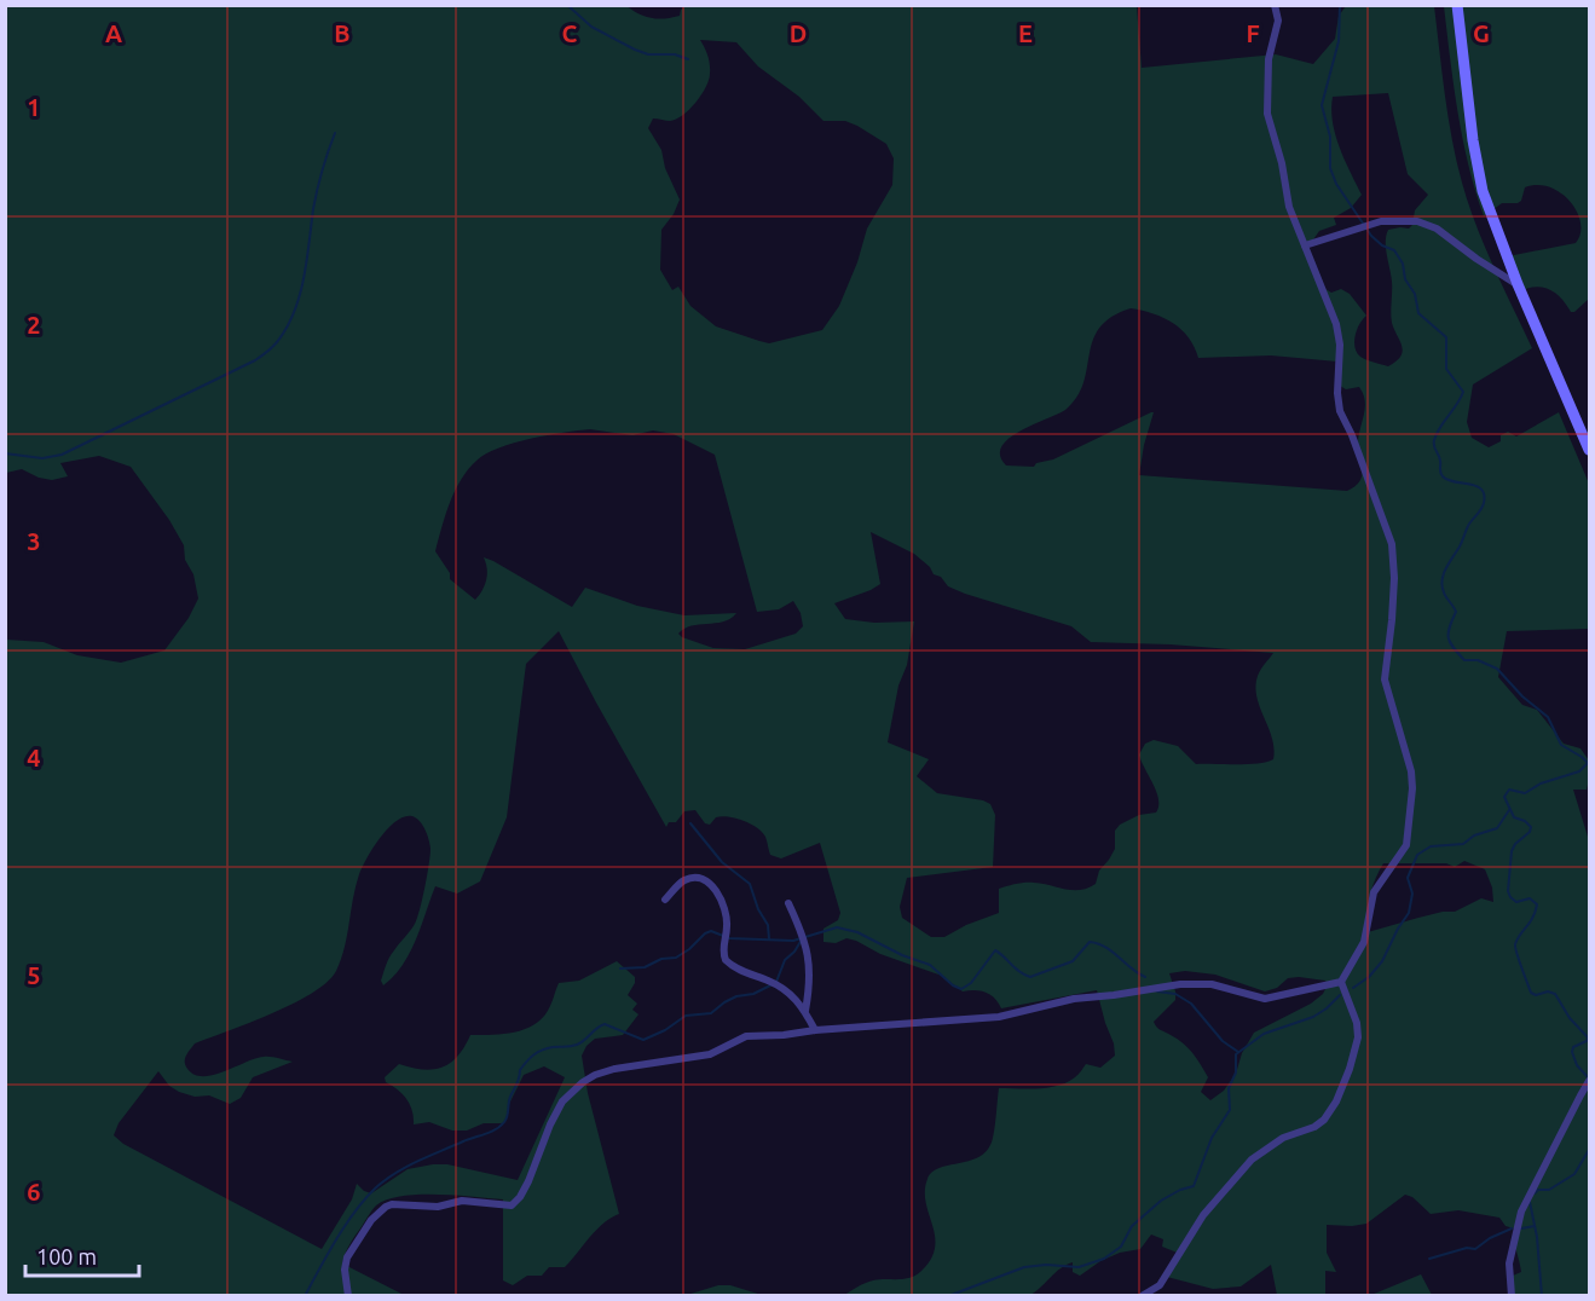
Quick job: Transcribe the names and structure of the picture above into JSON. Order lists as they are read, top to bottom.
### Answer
{
  "scale_bar": "100 m",
  "grid": {
    "columns": [
      "A",
      "B",
      "C",
      "D",
      "E",
      "F",
      "G"
    ],
    "rows": [
      "1",
      "2",
      "3",
      "4",
      "5",
      "6"
    ]
  }
}
